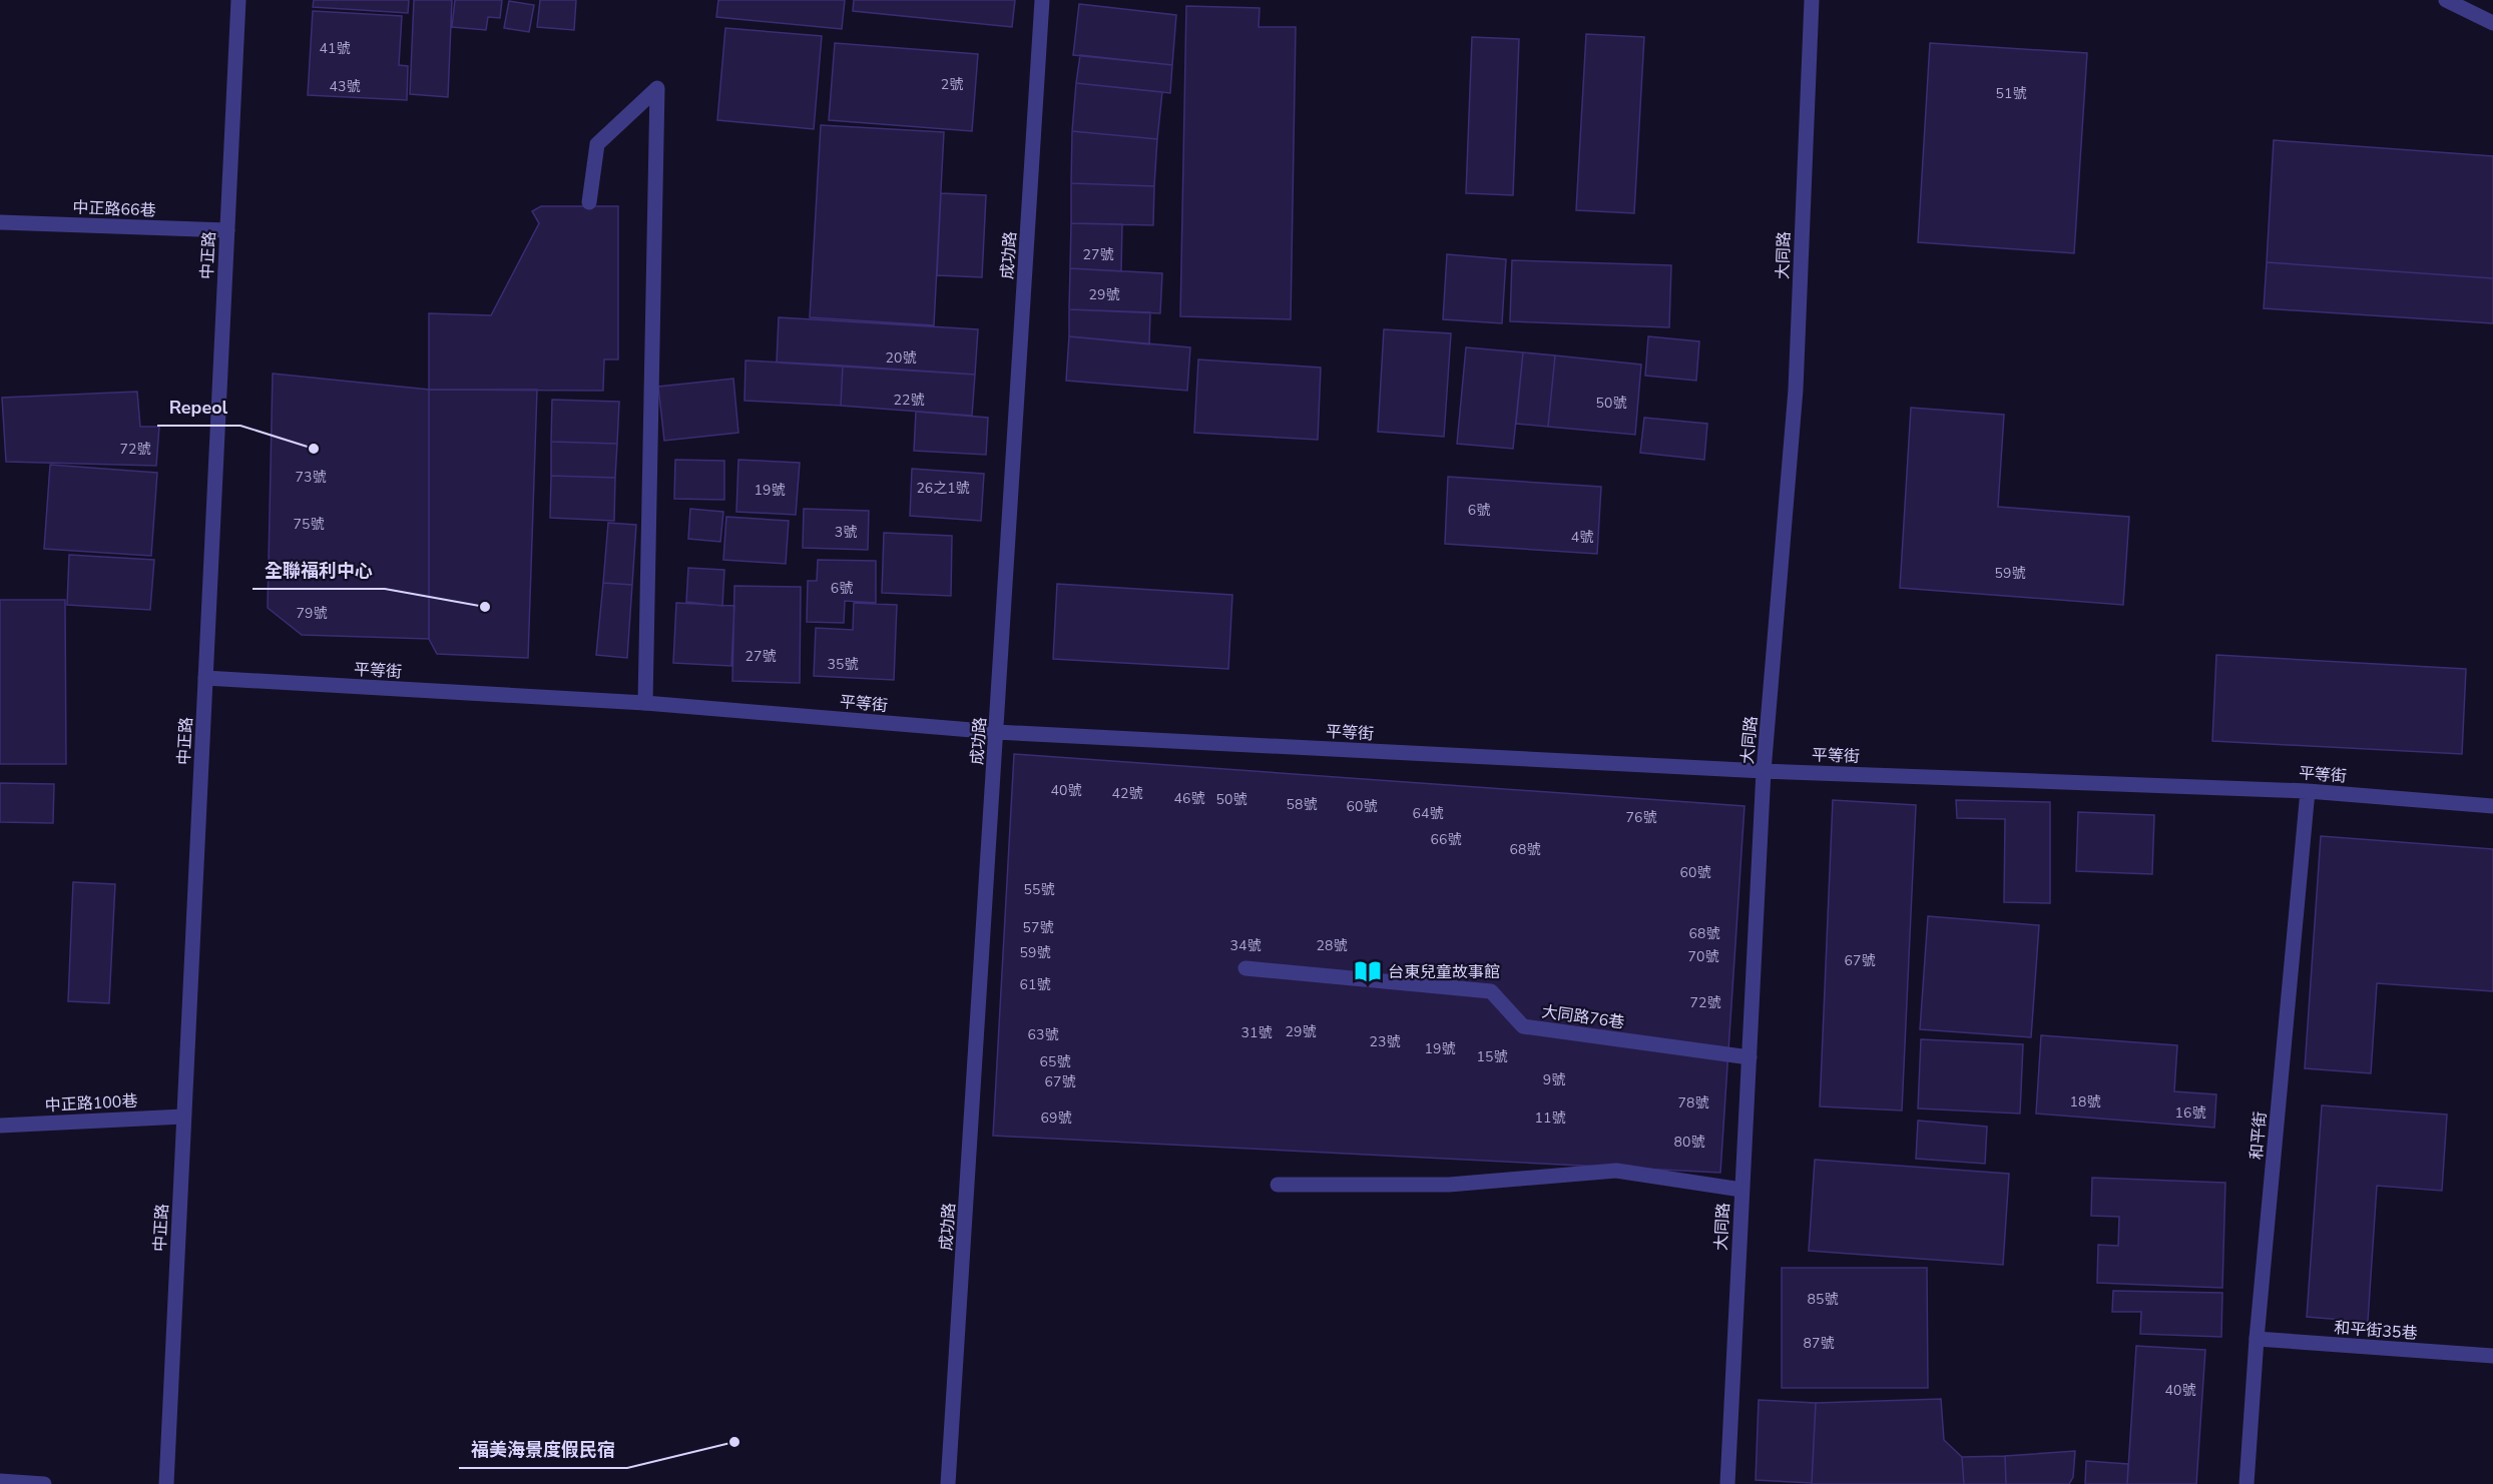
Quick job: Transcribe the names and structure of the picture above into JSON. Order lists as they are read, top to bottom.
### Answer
{
  "streets": {
    "street": [
      "中正路66巷",
      "中正路",
      "成功路",
      "大同路",
      "平等街",
      "大同路76巷",
      "中正路100巷",
      "和平街",
      "和平街35巷"
    ]
  },
  "crossings": [
    ["中正路66巷", "中正路"],
    ["中正路", "平等街"],
    ["中正路", "中正路100巷"],
    ["成功路", "平等街"],
    ["大同路", "平等街"],
    ["大同路", "大同路76巷"],
    ["平等街", "和平街"],
    ["和平街", "和平街35巷"]
  ],
  "places": {
    "other": ["Repeol", "全聯福利中心", "福美海景度假民宿"],
    "library": ["台東兒童故事館"]
  },
  "house_numbers": [
    "41號",
    "2號",
    "43號",
    "51號",
    "27號",
    "29號",
    "20號",
    "22號",
    "50號",
    "72號",
    "73號",
    "26之1號",
    "19號",
    "6號",
    "75號",
    "3號",
    "4號",
    "59號",
    "6號",
    "79號",
    "27號",
    "35號",
    "40號",
    "42號",
    "46號",
    "50號",
    "58號",
    "60號",
    "64號",
    "76號",
    "66號",
    "68號",
    "60號",
    "55號",
    "57號",
    "68號",
    "34號",
    "28號",
    "59號",
    "70號",
    "67號",
    "61號",
    "72號",
    "29號",
    "31號",
    "63號",
    "23號",
    "19號",
    "15號",
    "65號",
    "9號",
    "67號",
    "18號",
    "78號",
    "16號",
    "69號",
    "11號",
    "80號",
    "85號",
    "87號",
    "40號"
  ]
}
